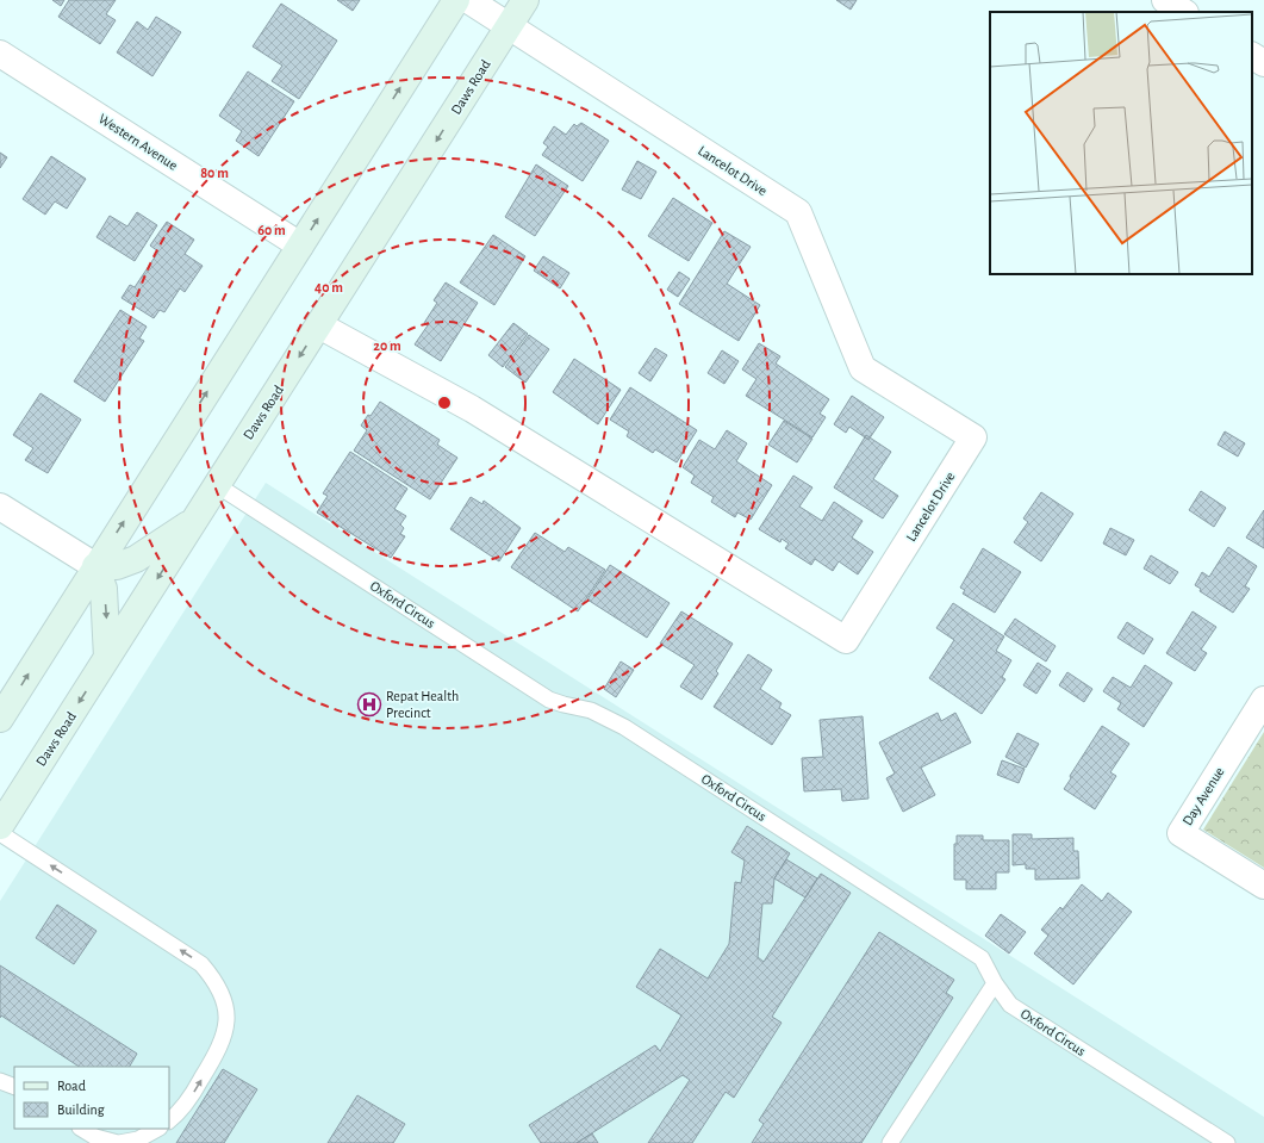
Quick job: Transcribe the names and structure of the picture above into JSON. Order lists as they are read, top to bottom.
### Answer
{
  "streets": {
    "main road": ["Daws Road"],
    "street": ["Western Avenue", "Lancelot Drive", "Day Avenue"],
    "lane": ["Oxford Circus"]
  },
  "crossings": [
    ["Daws Road", "Lancelot Drive"],
    ["Daws Road", "Oxford Circus"]
  ],
  "places": {
    "hospital": ["Repat Health Precinct"]
  },
  "legend": ["Road", "Building"],
  "rings": [
    "80 m",
    "60 m",
    "40 m",
    "20 m"
  ]
}
